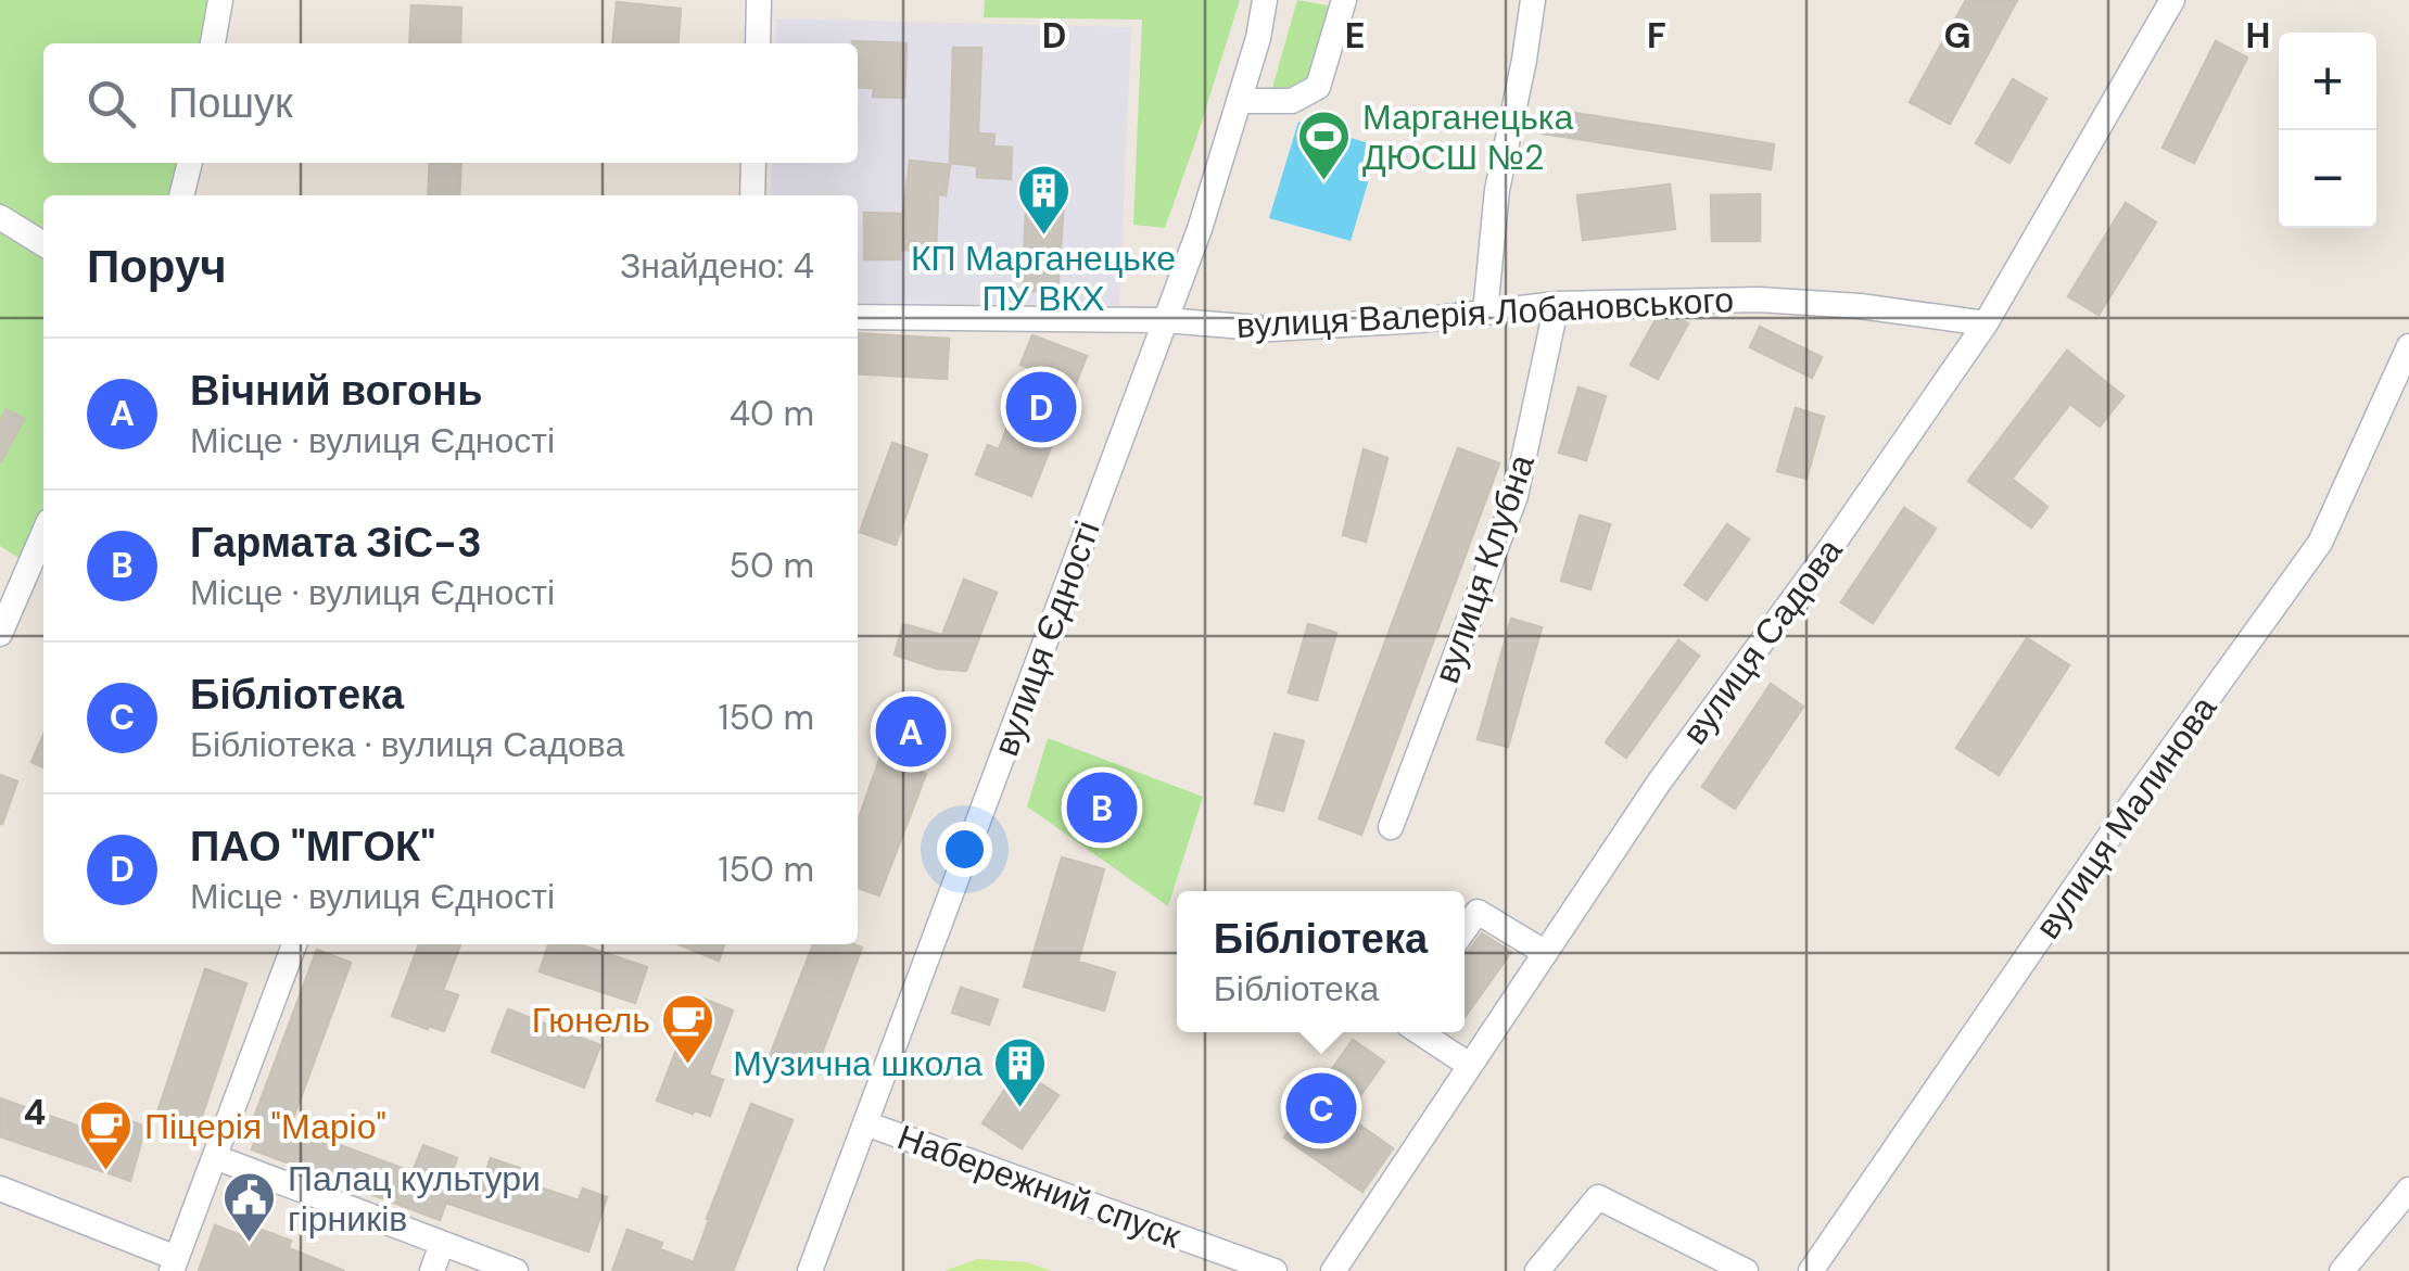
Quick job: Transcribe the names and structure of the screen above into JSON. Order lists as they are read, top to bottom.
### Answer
{
  "streets": {
    "street": [
      "вулиця Валерія Лобановського",
      "вулиця Клубна",
      "вулиця Єдності",
      "вулиця Садова",
      "вулиця Малинова",
      "Набережний спуск"
    ]
  },
  "crossings": [
    ["вулиця Валерія Лобановського", "вулиця Клубна"],
    ["вулиця Валерія Лобановського", "вулиця Єдності"],
    ["вулиця Валерія Лобановського", "вулиця Садова"],
    ["вулиця Єдності", "Набережний спуск"]
  ],
  "places": {
    "sports": ["Марганецька ДЮСШ №2"],
    "building": ["КП Марганецьке ПУ ВКХ", "Музична школа"],
    "cafe": ["Гюнель", "Піцерія \"Маріо\""],
    "public building": ["Палац культури гірників"]
  },
  "page": {
    "map_buttons": ["+", "−"],
    "search": "Пошук",
    "heading": ["Поруч", "Знайдено: 4"],
    "list": [
      {
        "mark": "A",
        "name": "Вічний вогонь",
        "note": "Місце · вулиця Єдності",
        "value": "40 m"
      },
      {
        "mark": "B",
        "name": "Гармата ЗіС-3",
        "note": "Місце · вулиця Єдності",
        "value": "50 m"
      },
      {
        "mark": "C",
        "name": "Бібліотека",
        "note": "Бібліотека · вулиця Садова",
        "value": "150 m"
      },
      {
        "mark": "D",
        "name": "ПАО \"МГОК\"",
        "note": "Місце · вулиця Єдності",
        "value": "150 m"
      }
    ],
    "pins": [
      "D",
      "A",
      "B",
      "C"
    ],
    "popup": ["Бібліотека", "Бібліотека"]
  },
  "grid": {
    "columns": [
      "D",
      "E",
      "F",
      "G",
      "H"
    ],
    "rows": ["4"]
  }
}
